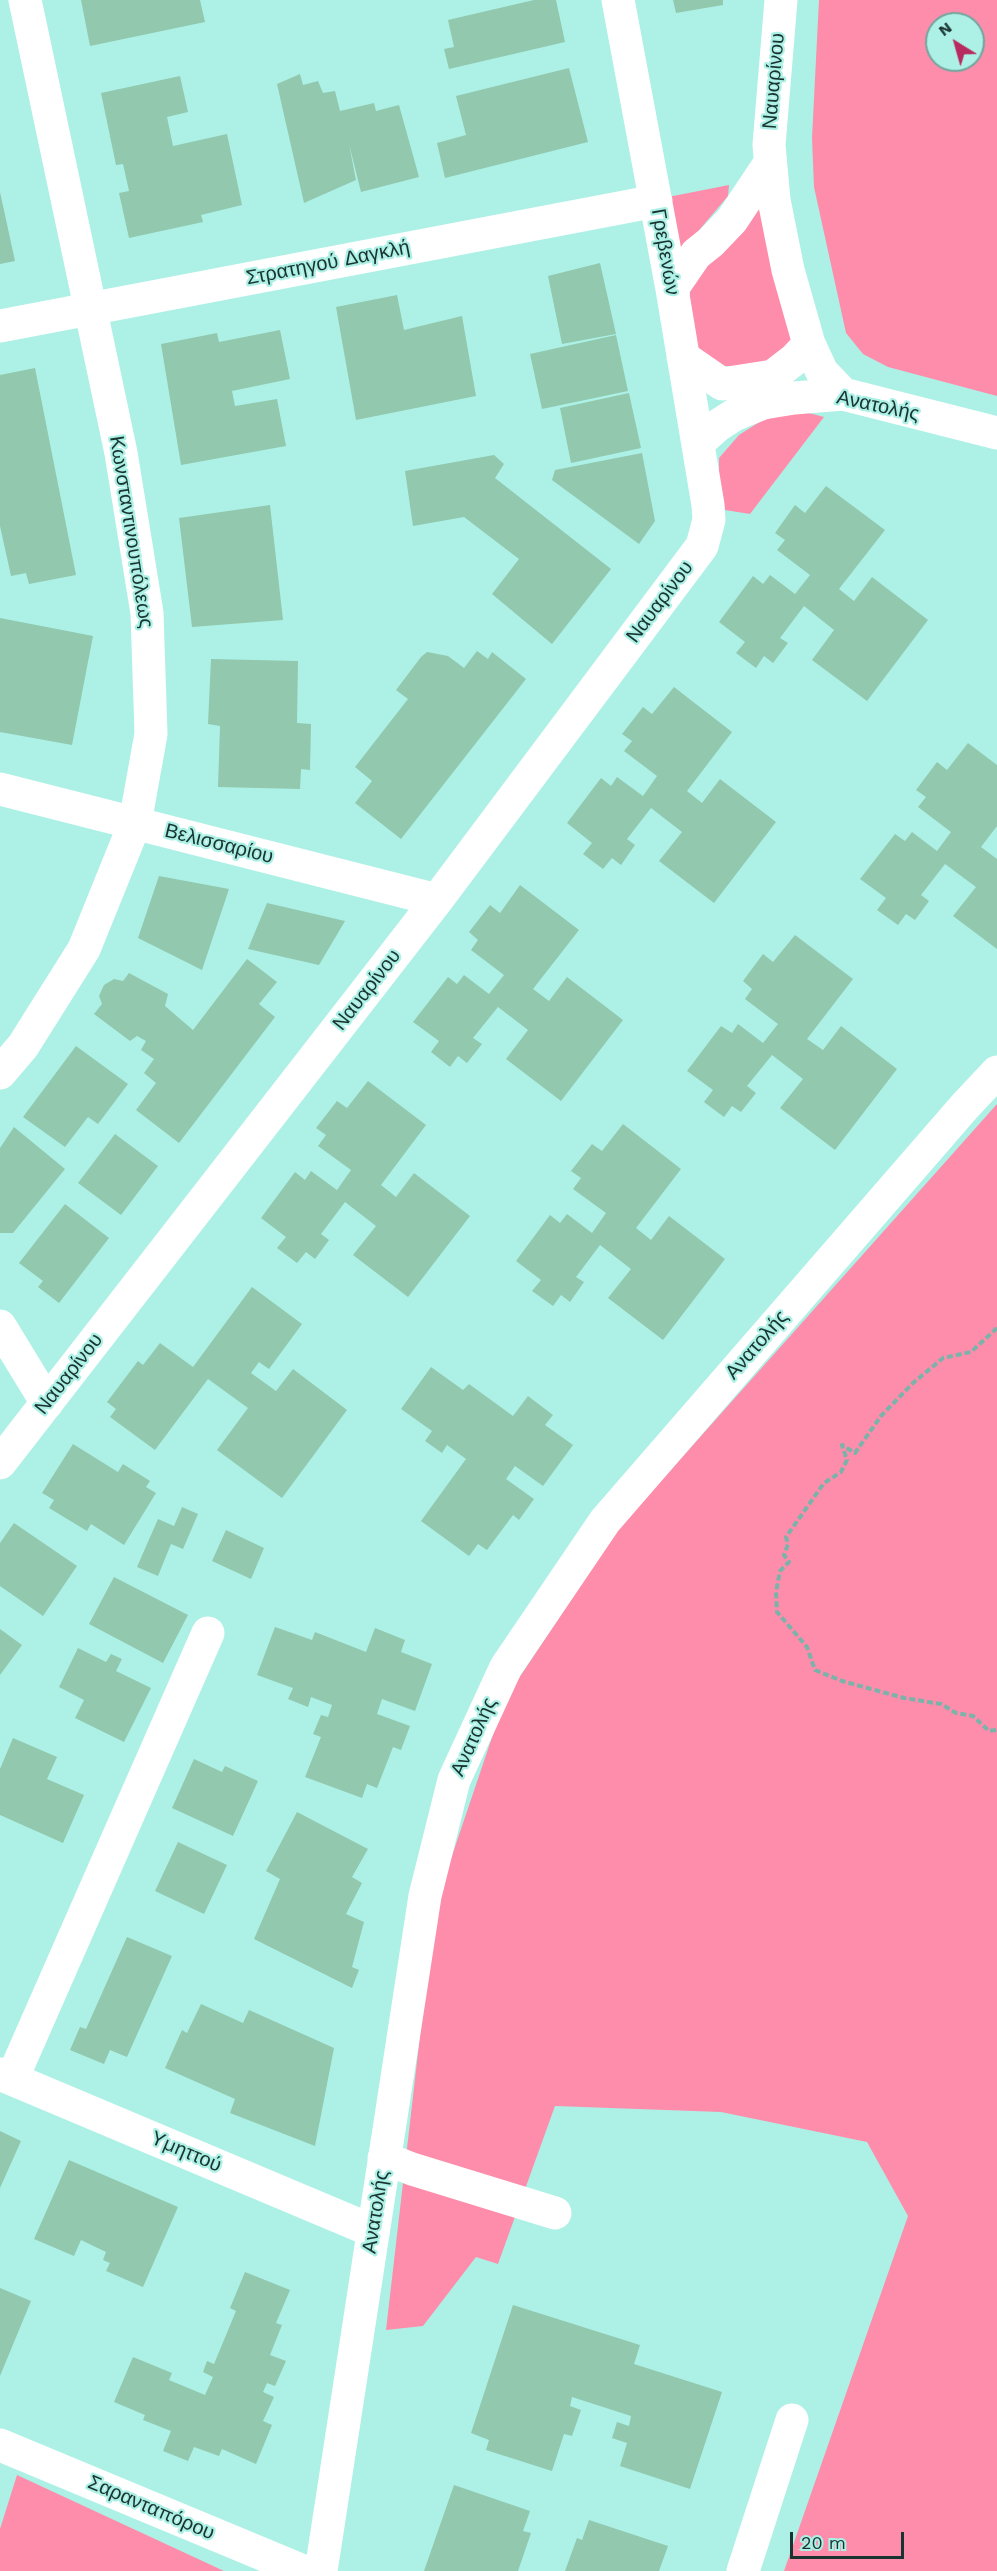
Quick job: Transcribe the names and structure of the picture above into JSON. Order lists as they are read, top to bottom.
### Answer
{
  "streets": {
    "street": [
      "Ναυαρίνου",
      "Γρεβενών",
      "Στρατηγού Δαγκλή",
      "Ανατολής",
      "Κωνσταντινουπόλεως",
      "Βελισσαρίου",
      "Υμηττού",
      "Σαρανταπόρου"
    ]
  },
  "crossings": [
    ["Ναυαρίνου", "Γρεβενών"],
    ["Ναυαρίνου", "Ανατολής"],
    ["Ναυαρίνου", "Βελισσαρίου"],
    ["Γρεβενών", "Στρατηγού Δαγκλή"],
    ["Γρεβενών", "Ανατολής"],
    ["Στρατηγού Δαγκλή", "Κωνσταντινουπόλεως"],
    ["Ανατολής", "Υμηττού"],
    ["Κωνσταντινουπόλεως", "Βελισσαρίου"]
  ],
  "scale_bar": "20 m",
  "north": "top left"
}
